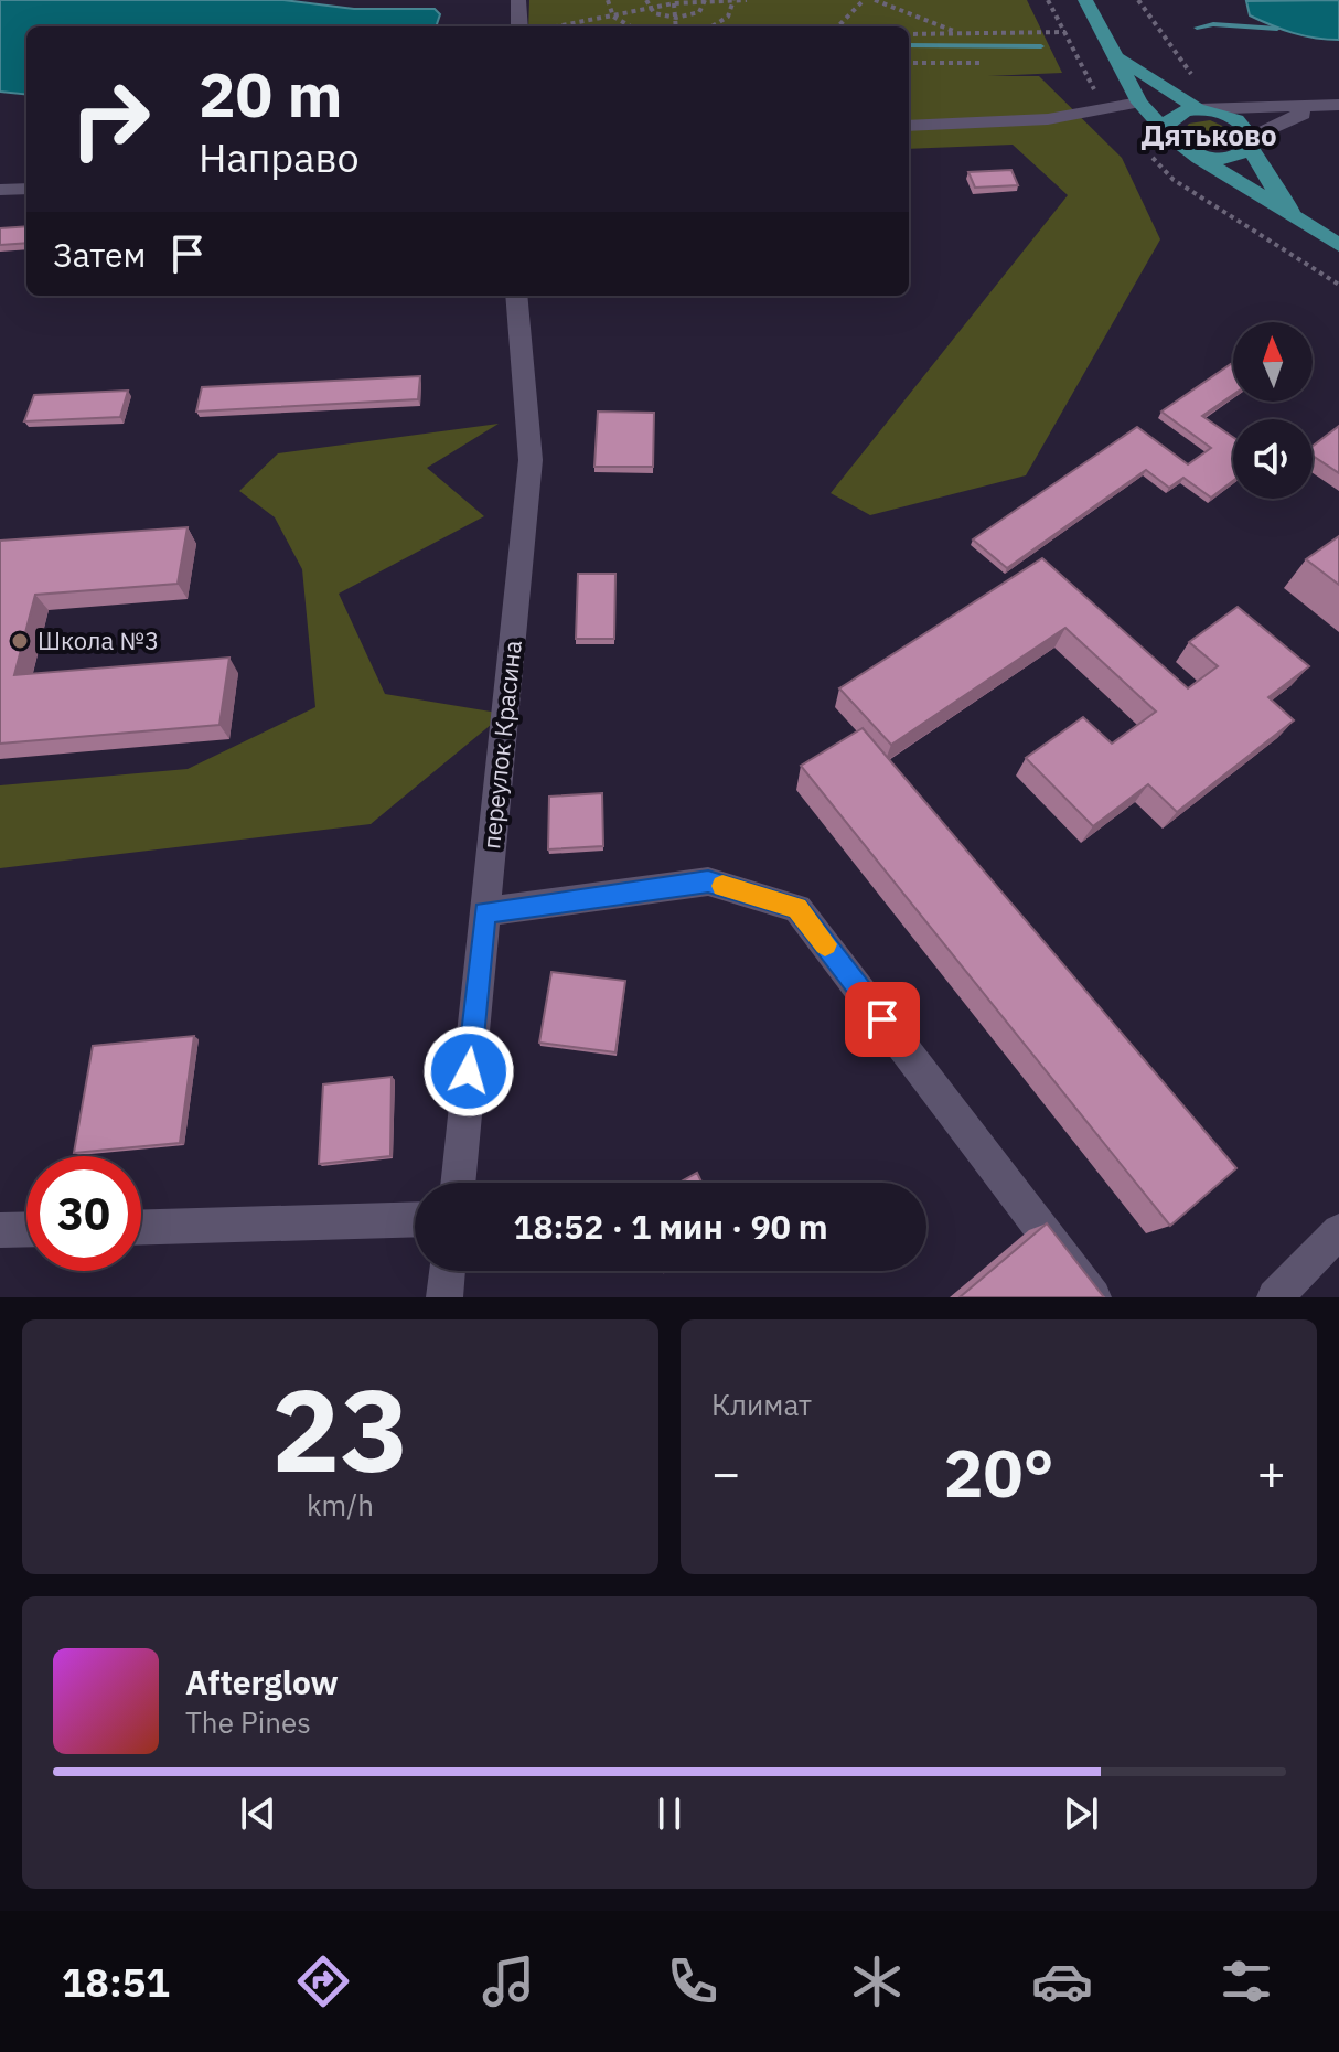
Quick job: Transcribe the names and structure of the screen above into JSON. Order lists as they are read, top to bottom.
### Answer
{
  "streets": {
    "street": ["переулок Красина"]
  },
  "districts": ["Дятьково"],
  "places": ["Школа №3"],
  "north": "top",
  "page": {
    "turn": ["20 m", "Направо"],
    "then": "Затем",
    "limit": "30",
    "trip": "18:52 · 1 мин · 90 m",
    "tile": [
      ["23", "km/h"],
      "Климат"
    ],
    "heat": ["−", "20°", "+"],
    "song": ["Afterglow", "The Pines"],
    "tabs": "18:51"
  }
}
